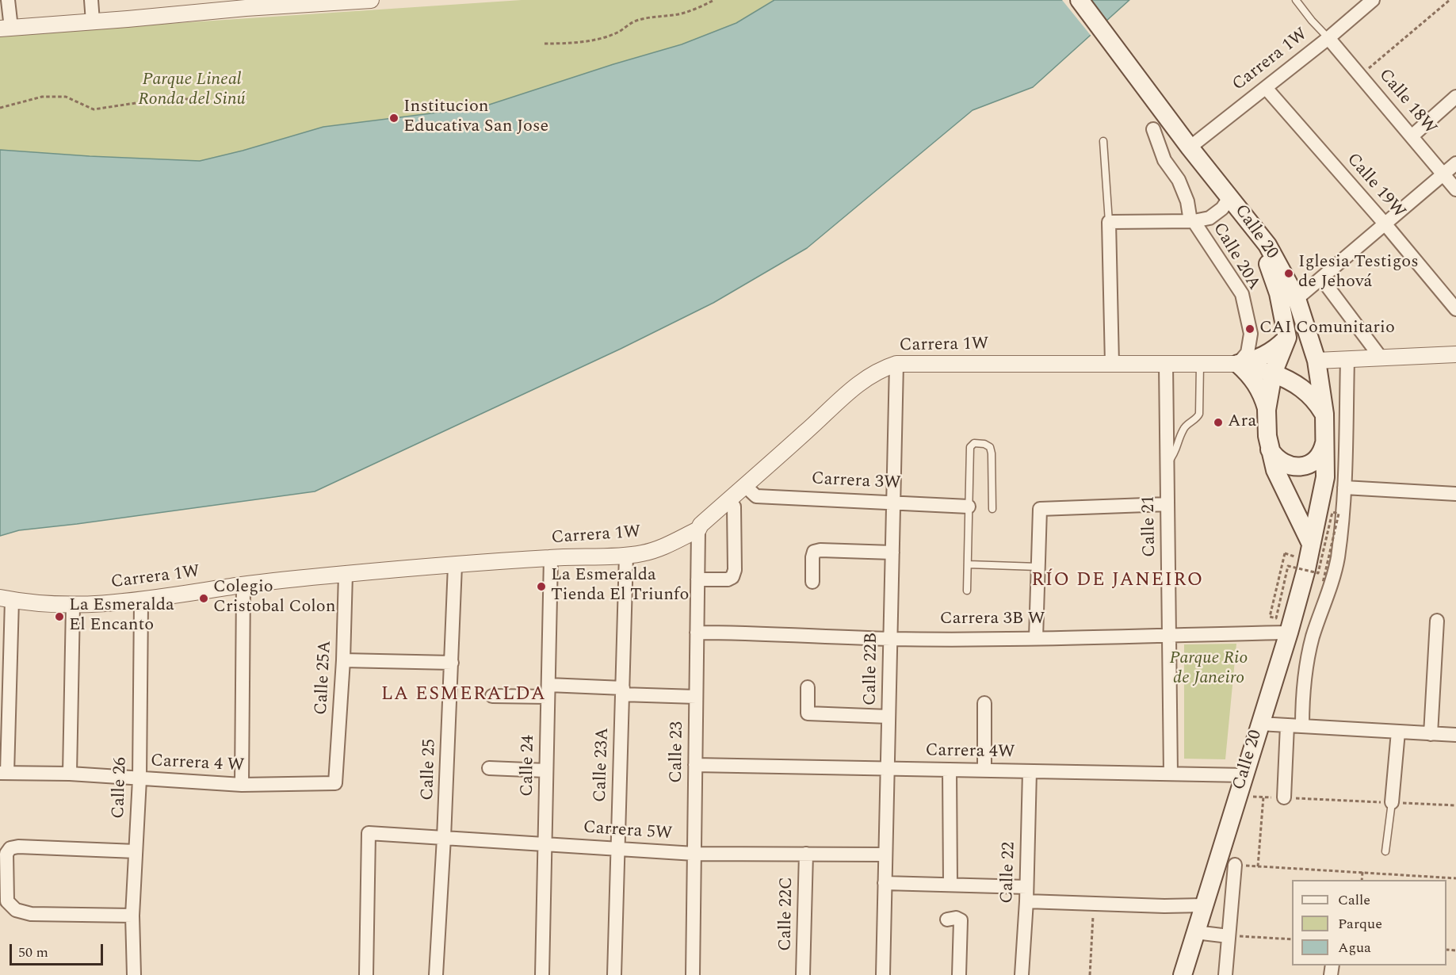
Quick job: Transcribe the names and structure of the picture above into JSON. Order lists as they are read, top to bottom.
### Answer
{
  "streets": {
    "main road": ["Calle 20"],
    "street": [
      "Carrera 1W",
      "Calle 18W",
      "Calle 19W",
      "Calle 20A",
      "Carrera 3W",
      "Calle 21",
      "Carrera 3B W",
      "Calle 22B",
      "Calle 25A",
      "Calle 23",
      "Carrera 4W",
      "Carrera 4 W",
      "Calle 23A",
      "Calle 24",
      "Calle 25",
      "Calle 26",
      "Carrera 5W",
      "Calle 22",
      "Calle 22C"
    ]
  },
  "crossings": [
    ["Carrera 1W", "Calle 18W"],
    ["Carrera 1W", "Calle 19W"],
    ["Carrera 1W", "Calle 20"],
    ["Carrera 1W", "Calle 20A"],
    ["Carrera 1W", "Carrera 3W"],
    ["Carrera 1W", "Calle 21"],
    ["Carrera 1W", "Calle 22B"],
    ["Carrera 1W", "Calle 25A"],
    ["Carrera 1W", "Calle 23"],
    ["Carrera 1W", "Calle 23A"],
    ["Carrera 1W", "Calle 24"],
    ["Carrera 1W", "Calle 25"],
    ["Carrera 1W", "Calle 26"],
    ["Calle 20", "Carrera 3B W"],
    ["Calle 20", "Carrera 4W"],
    ["Carrera 3W", "Calle 22B"],
    ["Calle 21", "Carrera 3B W"],
    ["Calle 21", "Carrera 4W"],
    ["Carrera 3B W", "Calle 22B"],
    ["Carrera 3B W", "Calle 23"],
    ["Calle 22B", "Carrera 4W"],
    ["Calle 22B", "Carrera 5W"],
    ["Calle 25A", "Carrera 4 W"],
    ["Calle 23", "Carrera 4W"],
    ["Calle 23", "Carrera 5W"],
    ["Carrera 4W", "Calle 22"],
    ["Carrera 4 W", "Calle 26"],
    ["Calle 23A", "Carrera 5W"],
    ["Calle 24", "Carrera 5W"],
    ["Calle 25", "Carrera 5W"],
    ["Carrera 5W", "Calle 22C"]
  ],
  "districts": ["RÍO DE JANEIRO", "LA ESMERALDA"],
  "parks": ["Parque Lineal Ronda del Sinú", "Parque Rio de Janeiro"],
  "places": [
    "Institucion Educativa San Jose",
    "Iglesia Testigos de Jehová",
    "CAI Comunitario",
    "Ara",
    "La Esmeralda Tienda El Triunfo",
    "Colegio Cristobal Colon",
    "La Esmeralda El Encanto"
  ],
  "legend": ["Calle", "Parque", "Agua"],
  "scale_bar": "50 m"
}
